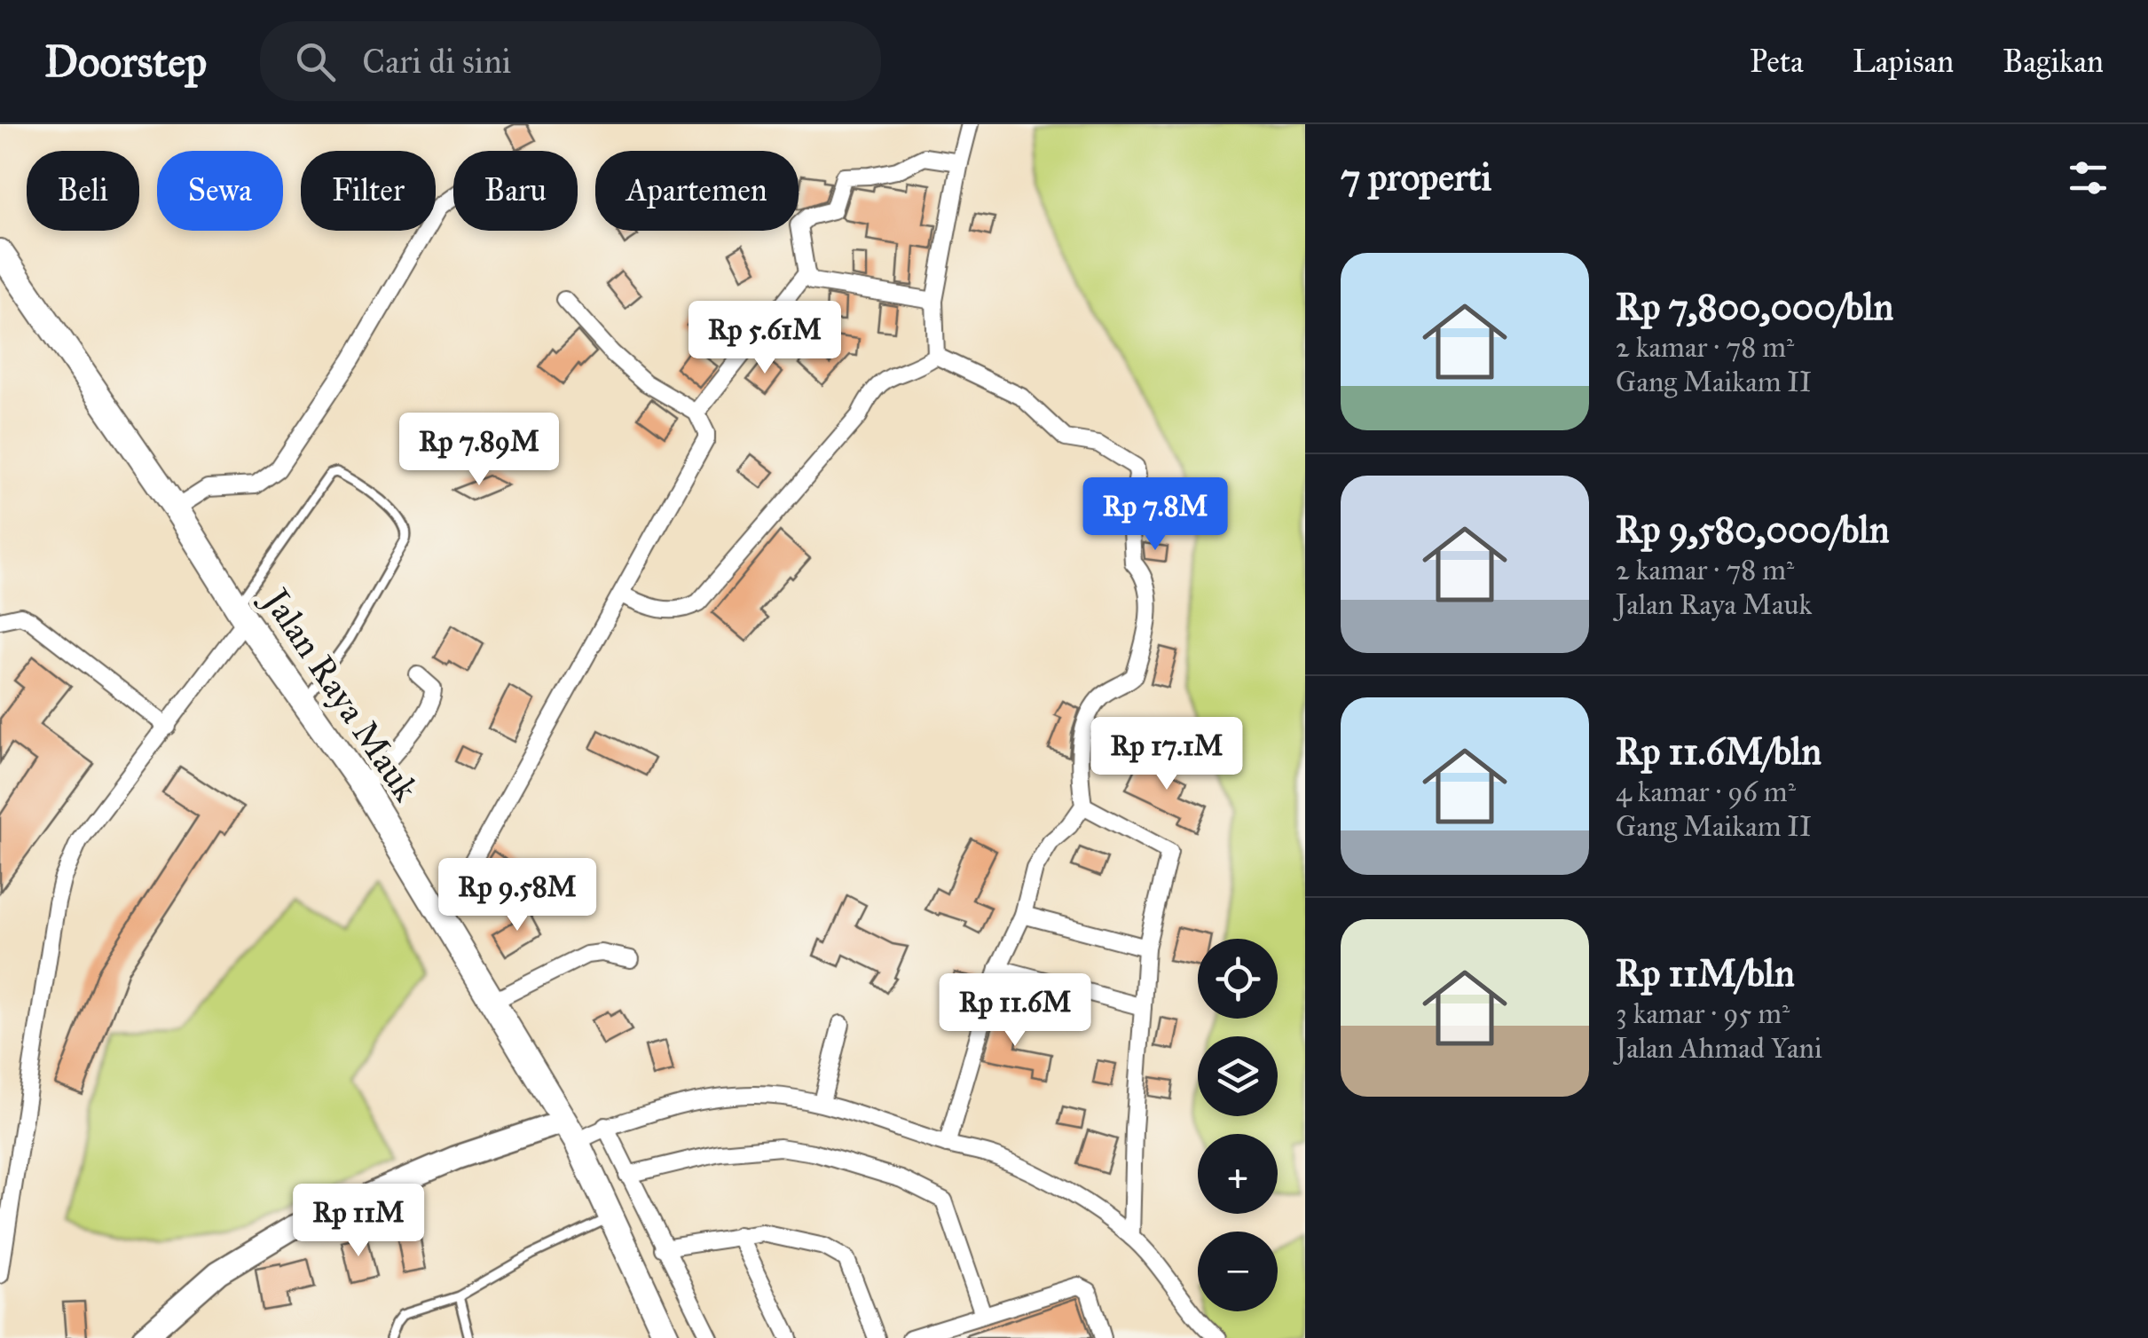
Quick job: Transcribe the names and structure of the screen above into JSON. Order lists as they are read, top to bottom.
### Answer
{
  "streets": {
    "main road": ["Jalan Raya Mauk"]
  },
  "page": {
    "header": "Doorstep",
    "search": "Cari di sini",
    "nav": ["Peta", "Lapisan", "Bagikan"],
    "heading": "7 properti",
    "chip": [
      "Beli",
      "Sewa",
      "Filter",
      "Baru",
      "Apartemen"
    ],
    "list": [
      {
        "name": "Rp 7,800,000/bln",
        "note": "2 kamar · 78 m² · Gang Maikam II"
      },
      {
        "name": "Rp 9,580,000/bln",
        "note": "2 kamar · 78 m² · Jalan Raya Mauk"
      },
      {
        "name": "Rp 11.6M/bln",
        "note": "4 kamar · 96 m² · Gang Maikam II"
      },
      {
        "name": "Rp 11M/bln",
        "note": "3 kamar · 95 m² · Jalan Ahmad Yani"
      }
    ],
    "price": [
      "Rp 5.61M",
      "Rp 7.89M",
      "Rp 7.8M",
      "Rp 17.1M",
      "Rp 9.58M",
      "Rp 11.6M",
      "Rp 11M"
    ],
    "map_buttons": ["+", "−"]
  }
}
